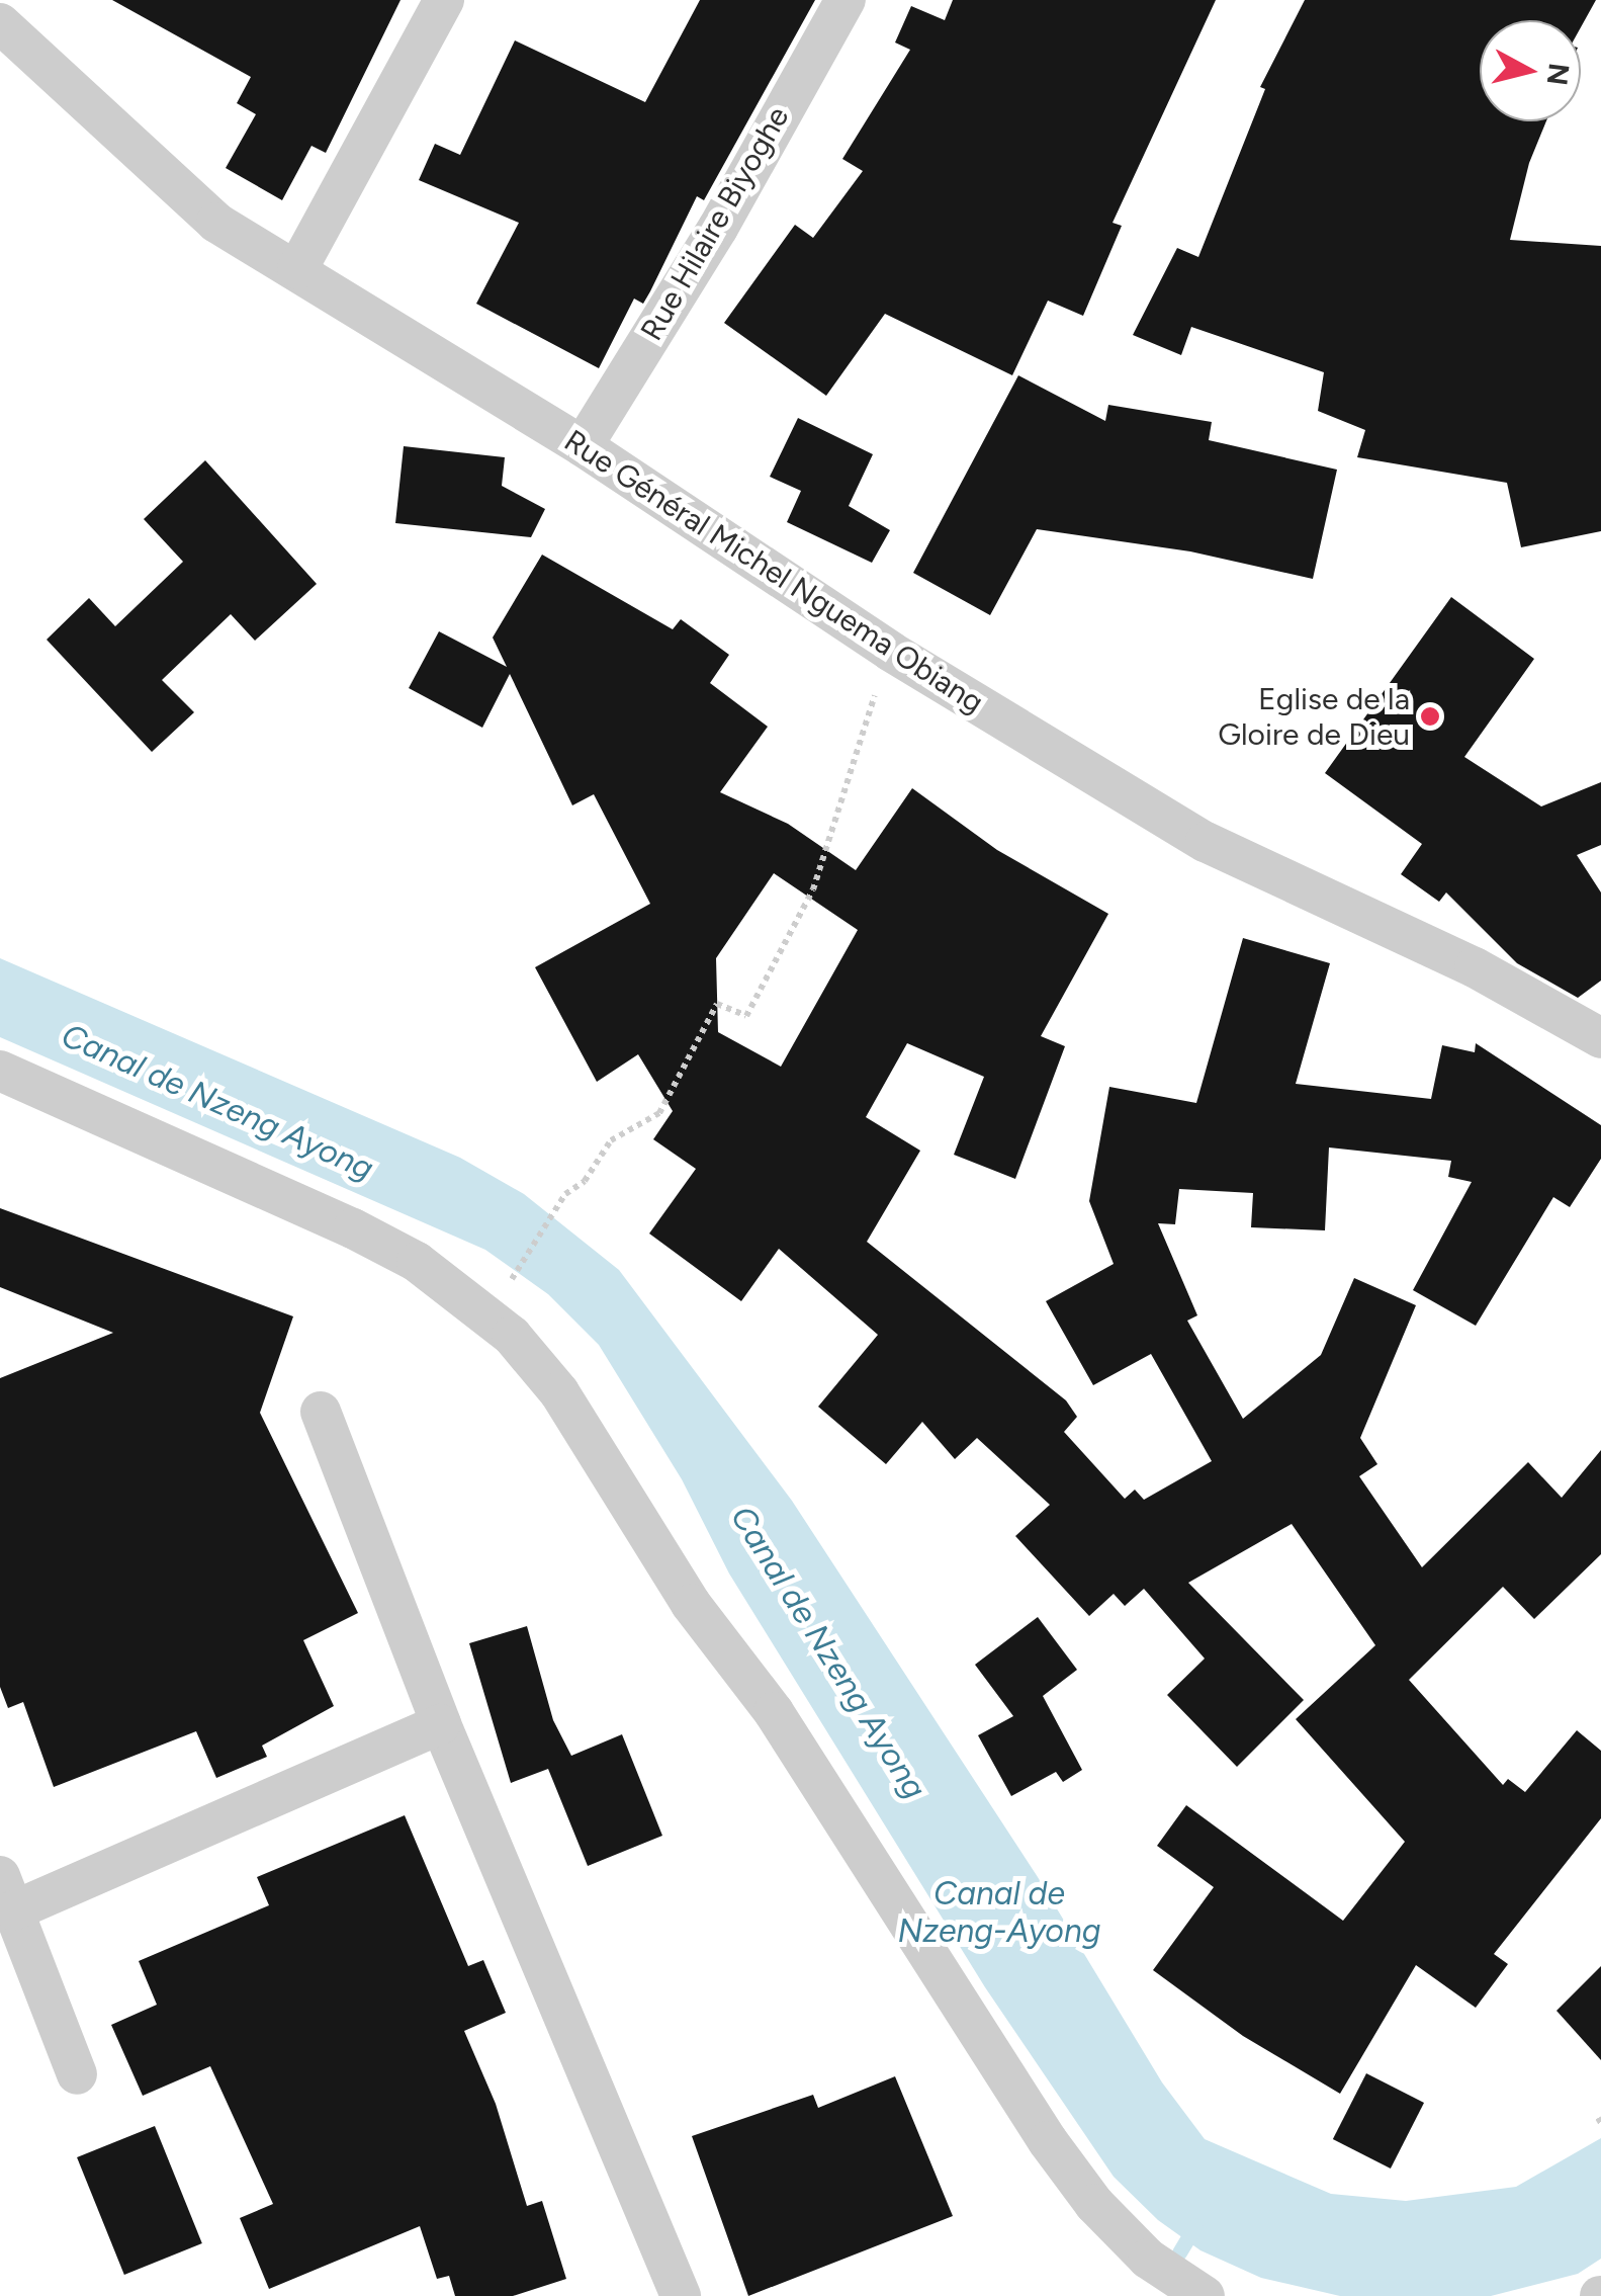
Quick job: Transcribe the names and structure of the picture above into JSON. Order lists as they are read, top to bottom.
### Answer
{
  "streets": {
    "street": ["Rue Hilaire Biyoghe", "Rue Général Michel Nguema Obiang"]
  },
  "crossings": [
    ["Rue Hilaire Biyoghe", "Rue Général Michel Nguema Obiang"]
  ],
  "water": ["Canal de Nzeng Ayong", "Canal de Nzeng-Ayong"],
  "places": ["Eglise de la Gloire de Dieu"],
  "north": "right"
}
